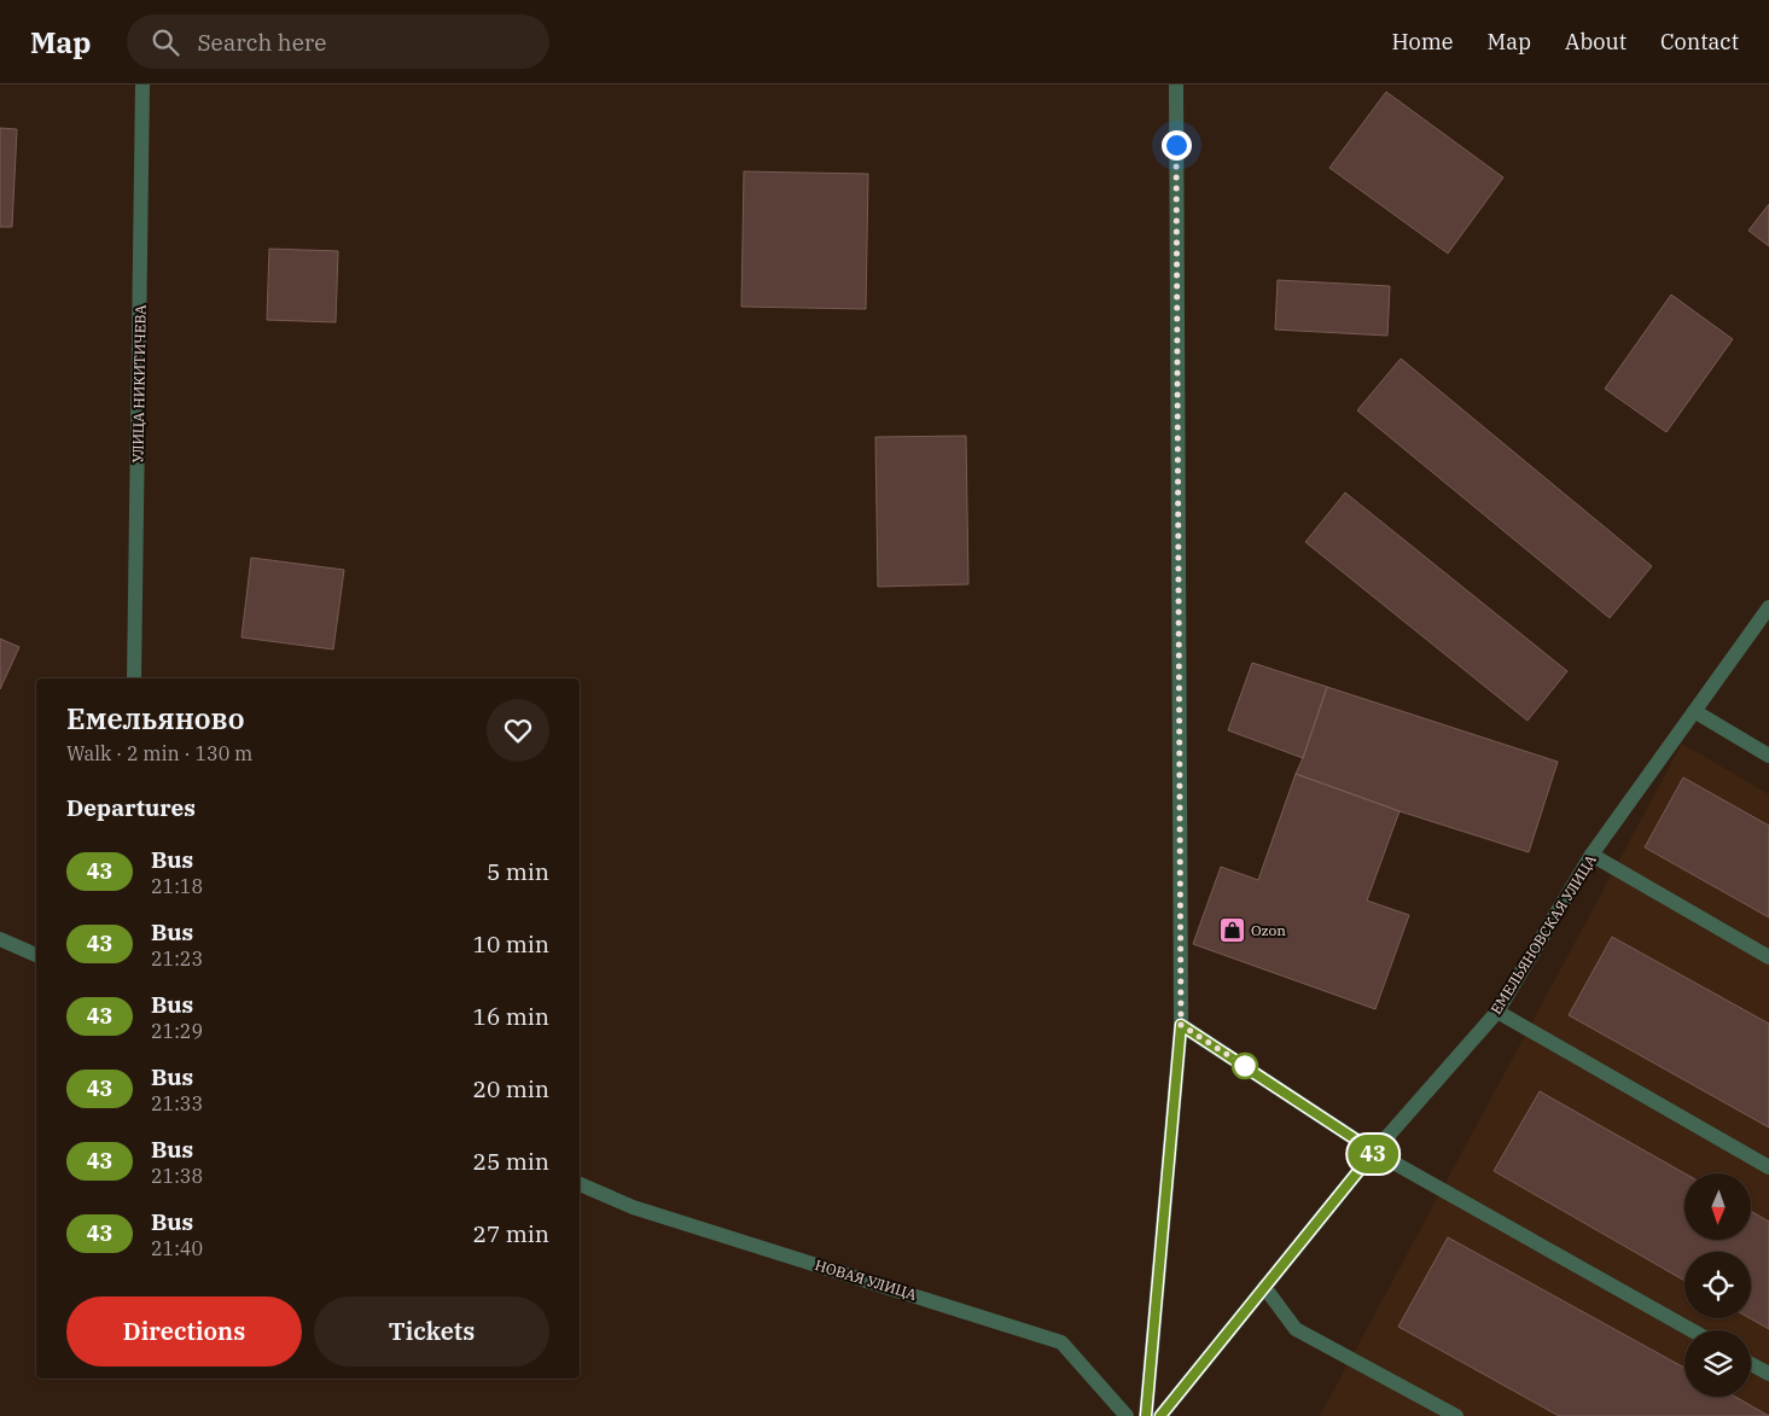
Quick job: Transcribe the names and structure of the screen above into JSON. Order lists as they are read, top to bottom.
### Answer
{
  "streets": {
    "street": ["УЛИЦА НИКИТИЧЕВА", "ЕМЕЛЬЯНОВСКАЯ УЛИЦА", "НОВАЯ УЛИЦА"]
  },
  "places": {
    "shop": ["Ozon"]
  },
  "lines": ["bus line 43"],
  "north": "bottom",
  "page": {
    "header": "Map",
    "search": "Search here",
    "nav": [
      "Home",
      "Map",
      "About",
      "Contact"
    ],
    "on_map": "43",
    "heading": [
      ["Емельяново", "Walk · 2 min · 130 m"],
      "Departures"
    ],
    "list": [
      {
        "mark": "43",
        "name": "Bus",
        "note": "21:18",
        "value": "5 min"
      },
      {
        "mark": "43",
        "name": "Bus",
        "note": "21:23",
        "value": "10 min"
      },
      {
        "mark": "43",
        "name": "Bus",
        "note": "21:29",
        "value": "16 min"
      },
      {
        "mark": "43",
        "name": "Bus",
        "note": "21:33",
        "value": "20 min"
      },
      {
        "mark": "43",
        "name": "Bus",
        "note": "21:38",
        "value": "25 min"
      },
      {
        "mark": "43",
        "name": "Bus",
        "note": "21:40",
        "value": "27 min"
      }
    ],
    "buttons": ["Directions", "Tickets"]
  }
}
